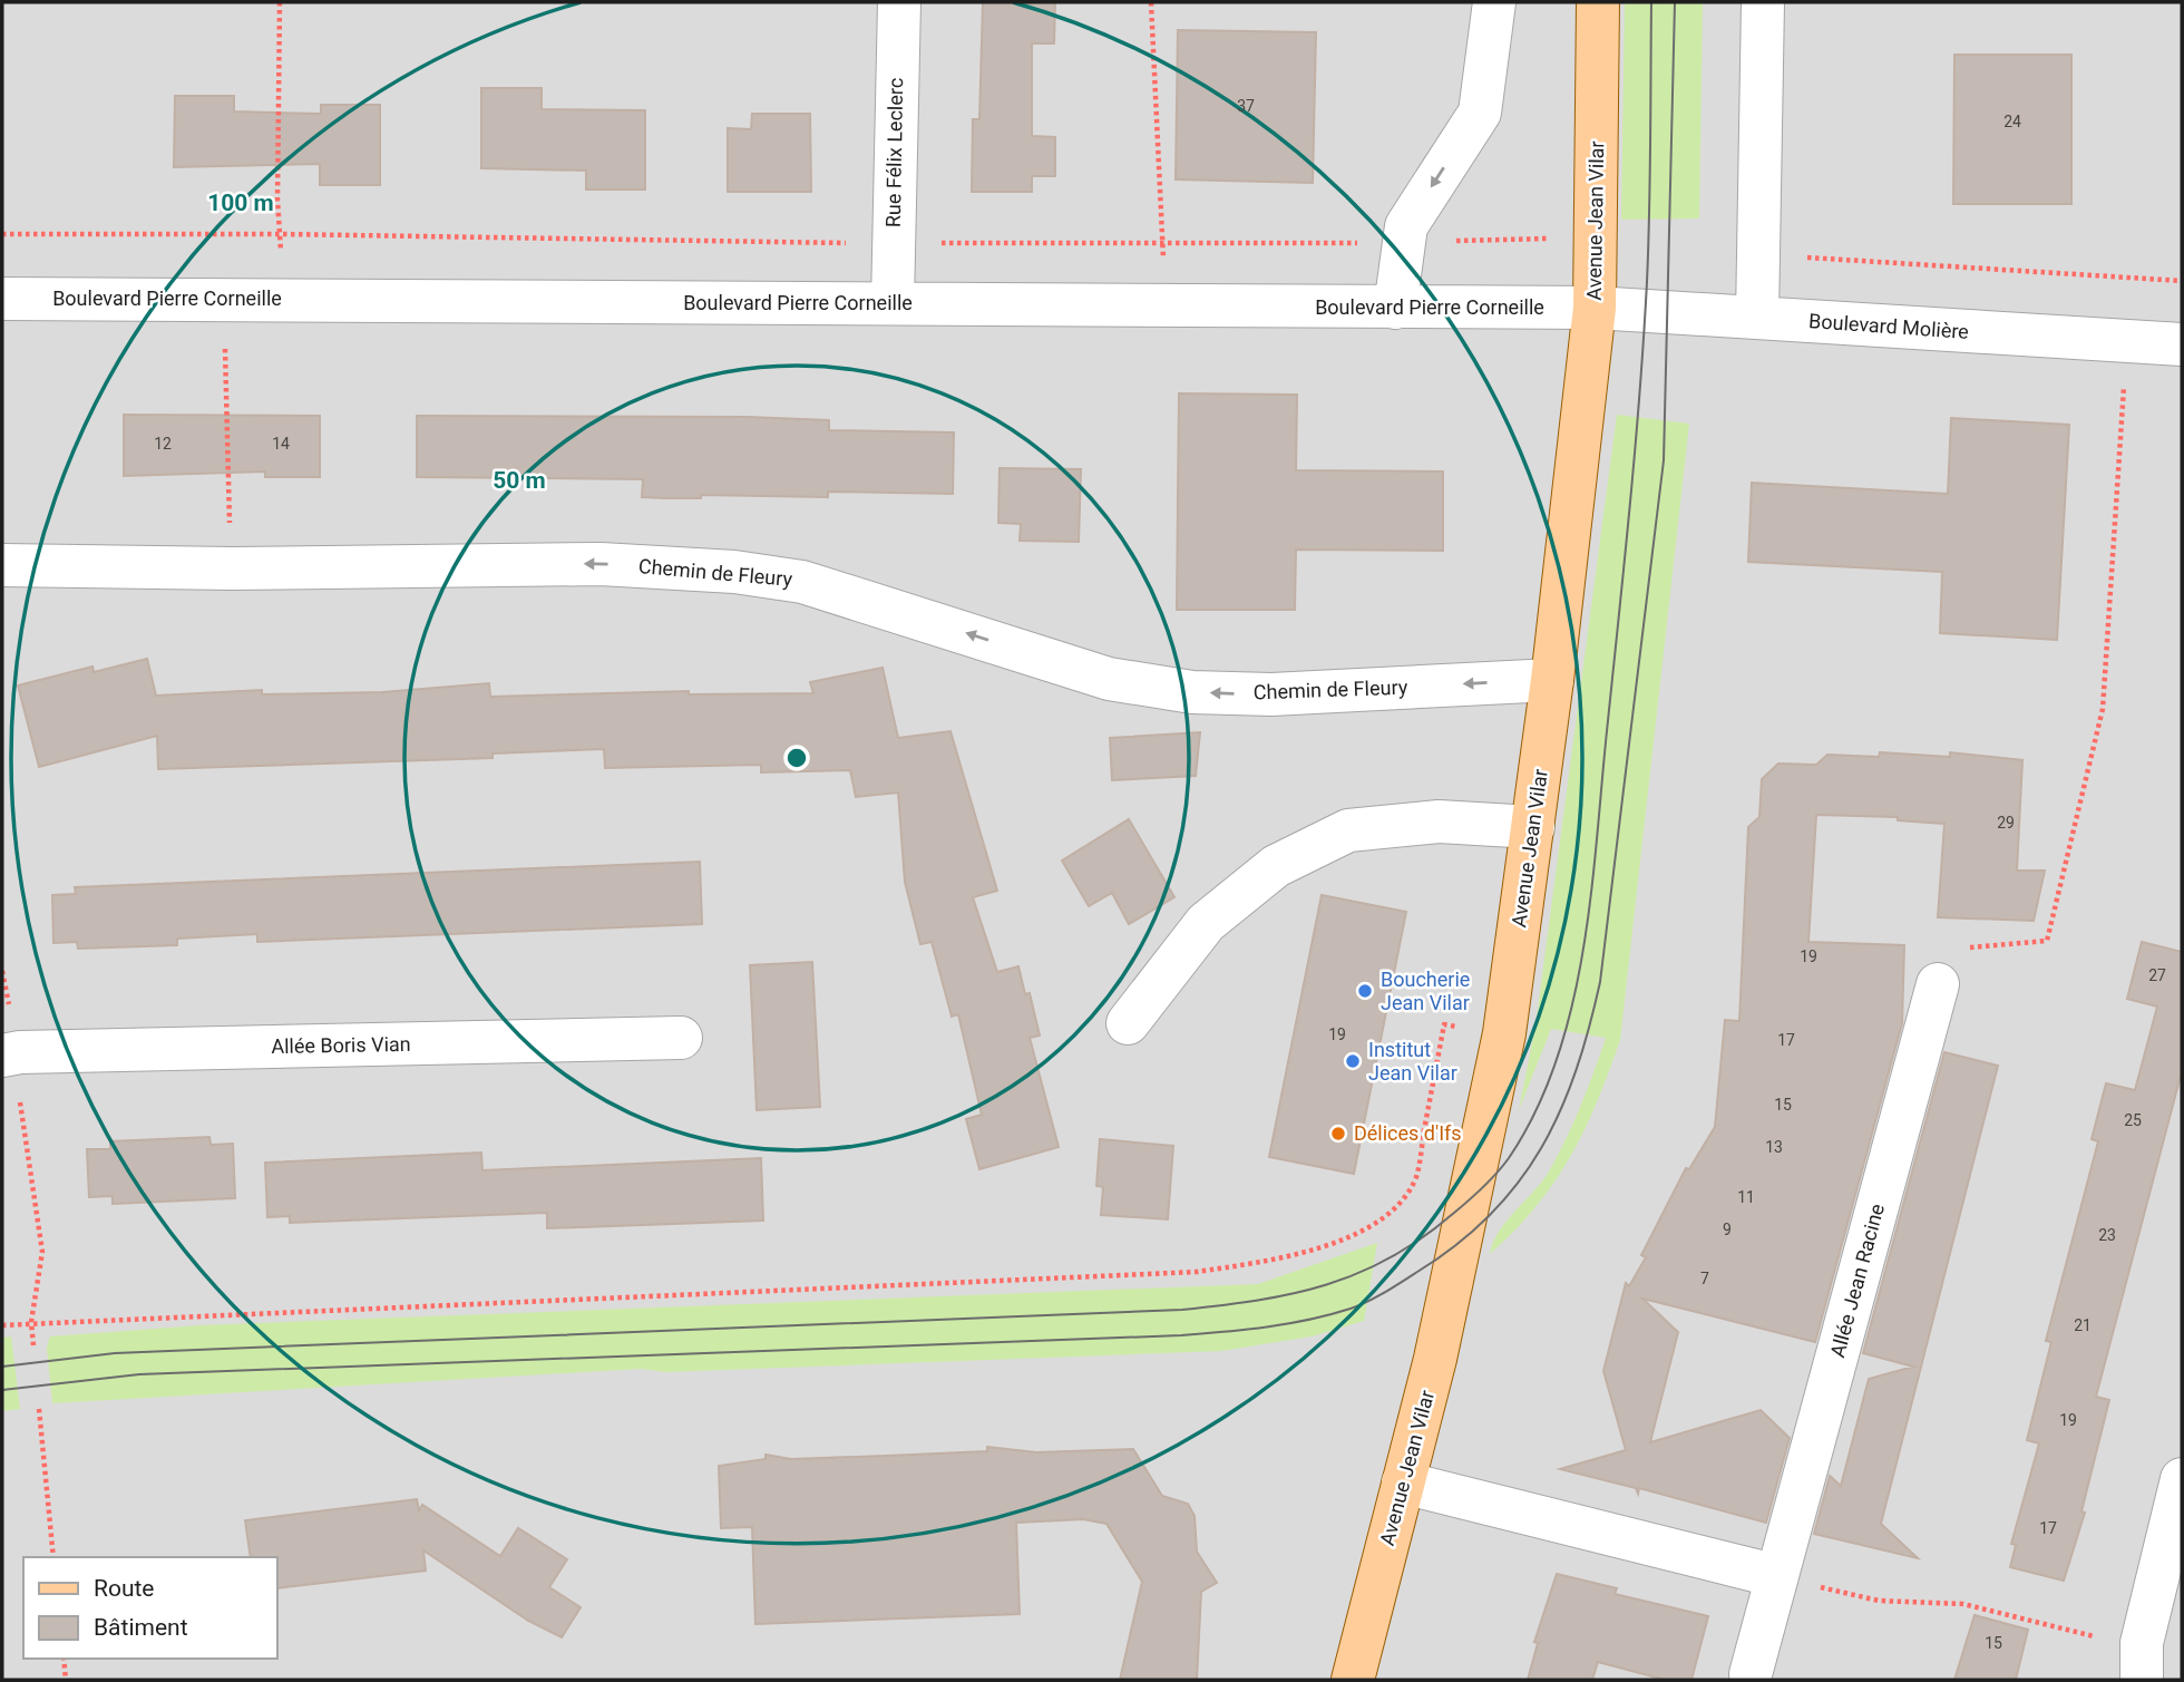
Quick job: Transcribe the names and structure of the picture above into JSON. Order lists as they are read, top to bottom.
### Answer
{
  "streets": {
    "main road": ["Avenue Jean Vilar"],
    "street": [
      "Rue Félix Leclerc",
      "Boulevard Pierre Corneille",
      "Boulevard Molière",
      "Chemin de Fleury",
      "Allée Boris Vian",
      "Allée Jean Racine"
    ]
  },
  "crossings": [
    ["Rue Félix Leclerc", "Boulevard Pierre Corneille"],
    ["Avenue Jean Vilar", "Boulevard Pierre Corneille"],
    ["Avenue Jean Vilar", "Boulevard Molière"],
    ["Avenue Jean Vilar", "Chemin de Fleury"],
    ["Boulevard Pierre Corneille", "Boulevard Molière"]
  ],
  "one_way": ["Chemin de Fleury"],
  "places": ["Boucherie Jean Vilar", "Institut Jean Vilar", "Délices d'Ifs"],
  "house_numbers": [
    "37",
    "24",
    "12",
    "14",
    "29",
    "19",
    "27",
    "19",
    "17",
    "15",
    "25",
    "13",
    "11",
    "9",
    "23",
    "7",
    "21",
    "19",
    "17",
    "15"
  ],
  "legend": ["Route", "Bâtiment"],
  "rings": ["100 m", "50 m"]
}
